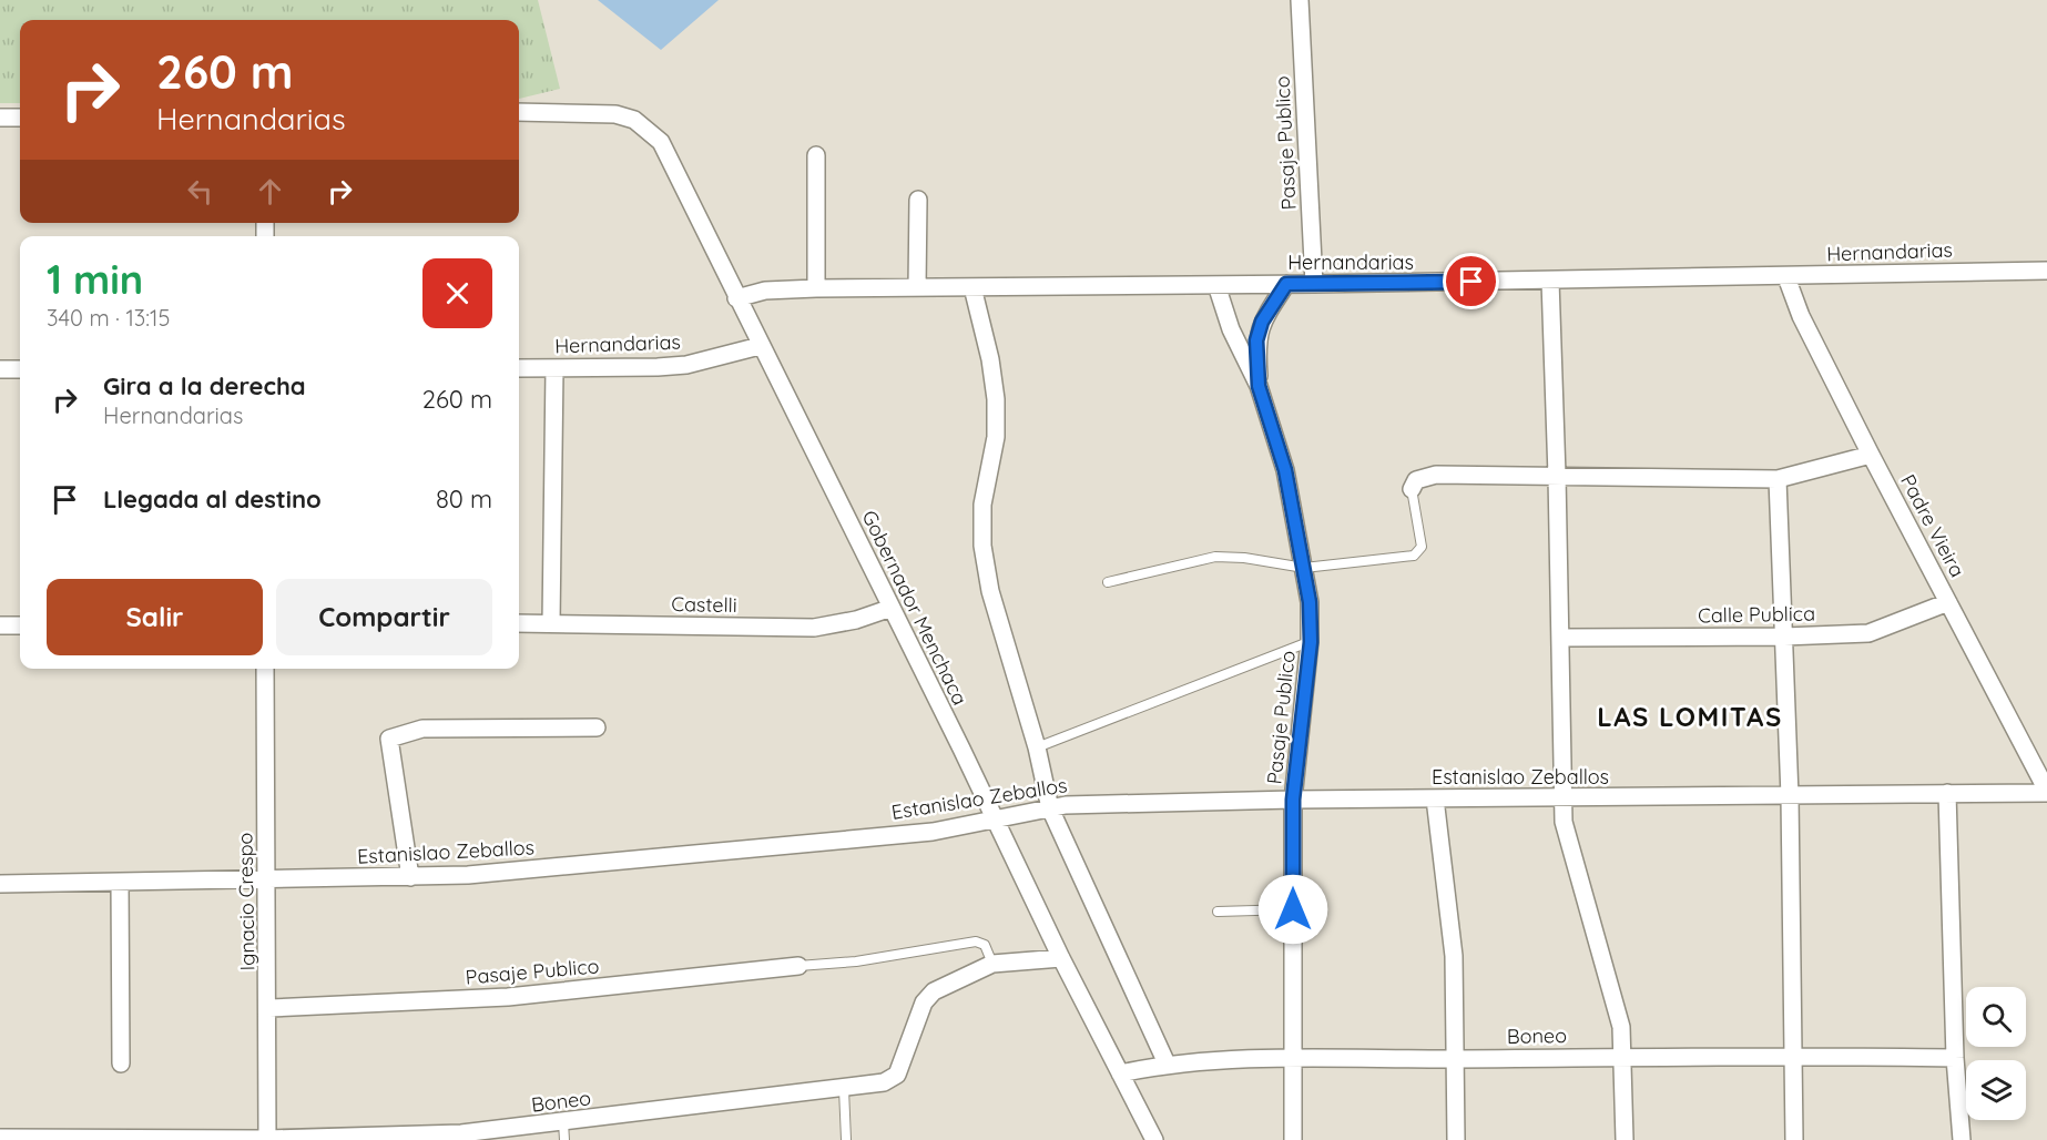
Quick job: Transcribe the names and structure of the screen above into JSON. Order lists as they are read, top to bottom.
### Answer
{
  "streets": {
    "street": [
      "Pasaje Publico",
      "Hernandarias",
      "Padre Vieira",
      "Castelli",
      "Gobernador Menchaca",
      "Calle Publica",
      "Estanislao Zeballos",
      "Ignacio Crespo",
      "Boneo"
    ]
  },
  "crossings": [
    ["Pasaje Publico", "Hernandarias"],
    ["Pasaje Publico", "Estanislao Zeballos"],
    ["Pasaje Publico", "Ignacio Crespo"],
    ["Pasaje Publico", "Boneo"],
    ["Hernandarias", "Padre Vieira"],
    ["Hernandarias", "Gobernador Menchaca"],
    ["Padre Vieira", "Calle Publica"],
    ["Padre Vieira", "Estanislao Zeballos"],
    ["Castelli", "Gobernador Menchaca"],
    ["Gobernador Menchaca", "Estanislao Zeballos"],
    ["Gobernador Menchaca", "Boneo"],
    ["Estanislao Zeballos", "Ignacio Crespo"],
    ["Ignacio Crespo", "Boneo"]
  ],
  "districts": ["LAS LOMITAS"],
  "page": {
    "turn": ["260 m", "Hernandarias"],
    "heading": ["1 min", "340 m · 13:15"],
    "list": [
      {
        "name": "Gira a la derecha",
        "note": "Hernandarias",
        "value": "260 m"
      },
      {
        "name": "Llegada al destino",
        "value": "80 m"
      }
    ],
    "buttons": ["Salir", "Compartir"]
  }
}
